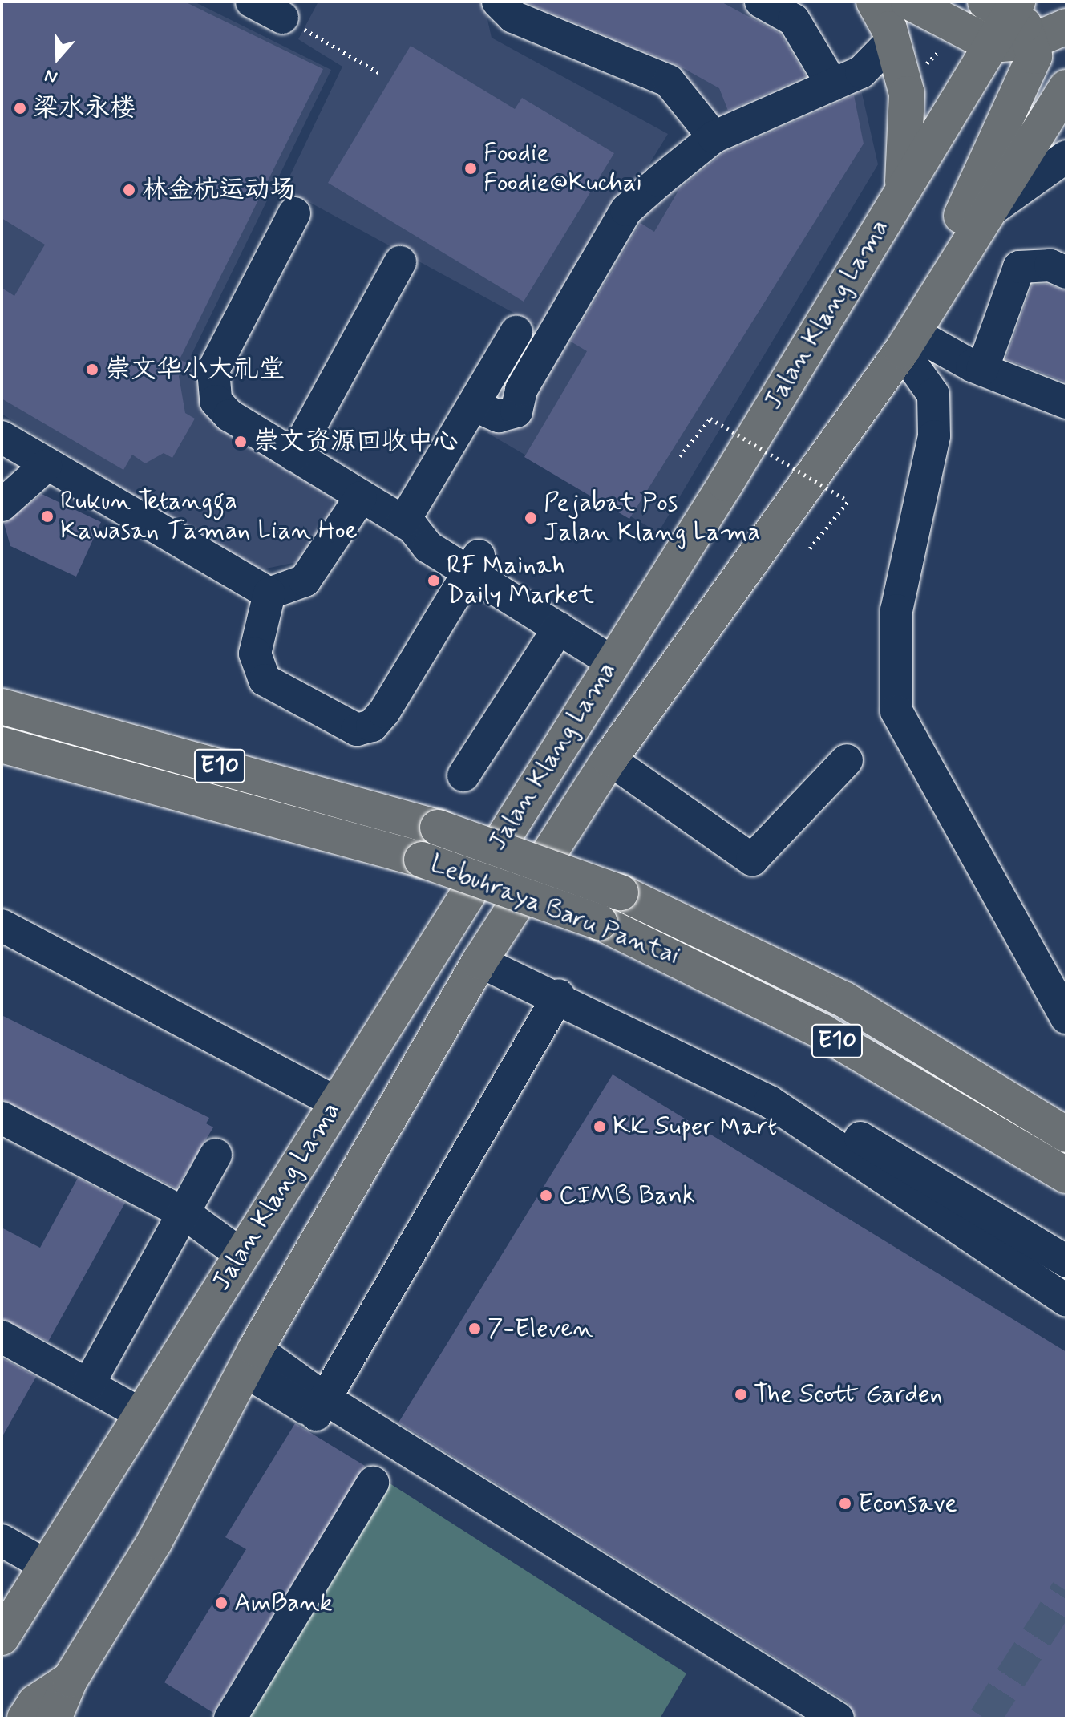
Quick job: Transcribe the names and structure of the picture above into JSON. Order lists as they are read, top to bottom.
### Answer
{
  "streets": {
    "main road": ["Jalan Klang Lama", "E10", "Lebuhraya Baru Pantai"]
  },
  "places": [
    "梁水永楼",
    "Foodie Foodie@Kuchai",
    "林金杭运动场",
    "崇文华小大礼堂",
    "崇文资源回收中心",
    "Rukun Tetangga Kawasan Taman Lian Hoe",
    "Pejabat Pos Jalan Klang Lama",
    "RF Mainah Daily Market",
    "KK Super Mart",
    "CIMB Bank",
    "7-Eleven",
    "The Scott Garden",
    "Econsave",
    "AmBank"
  ],
  "north": "bottom"
}
